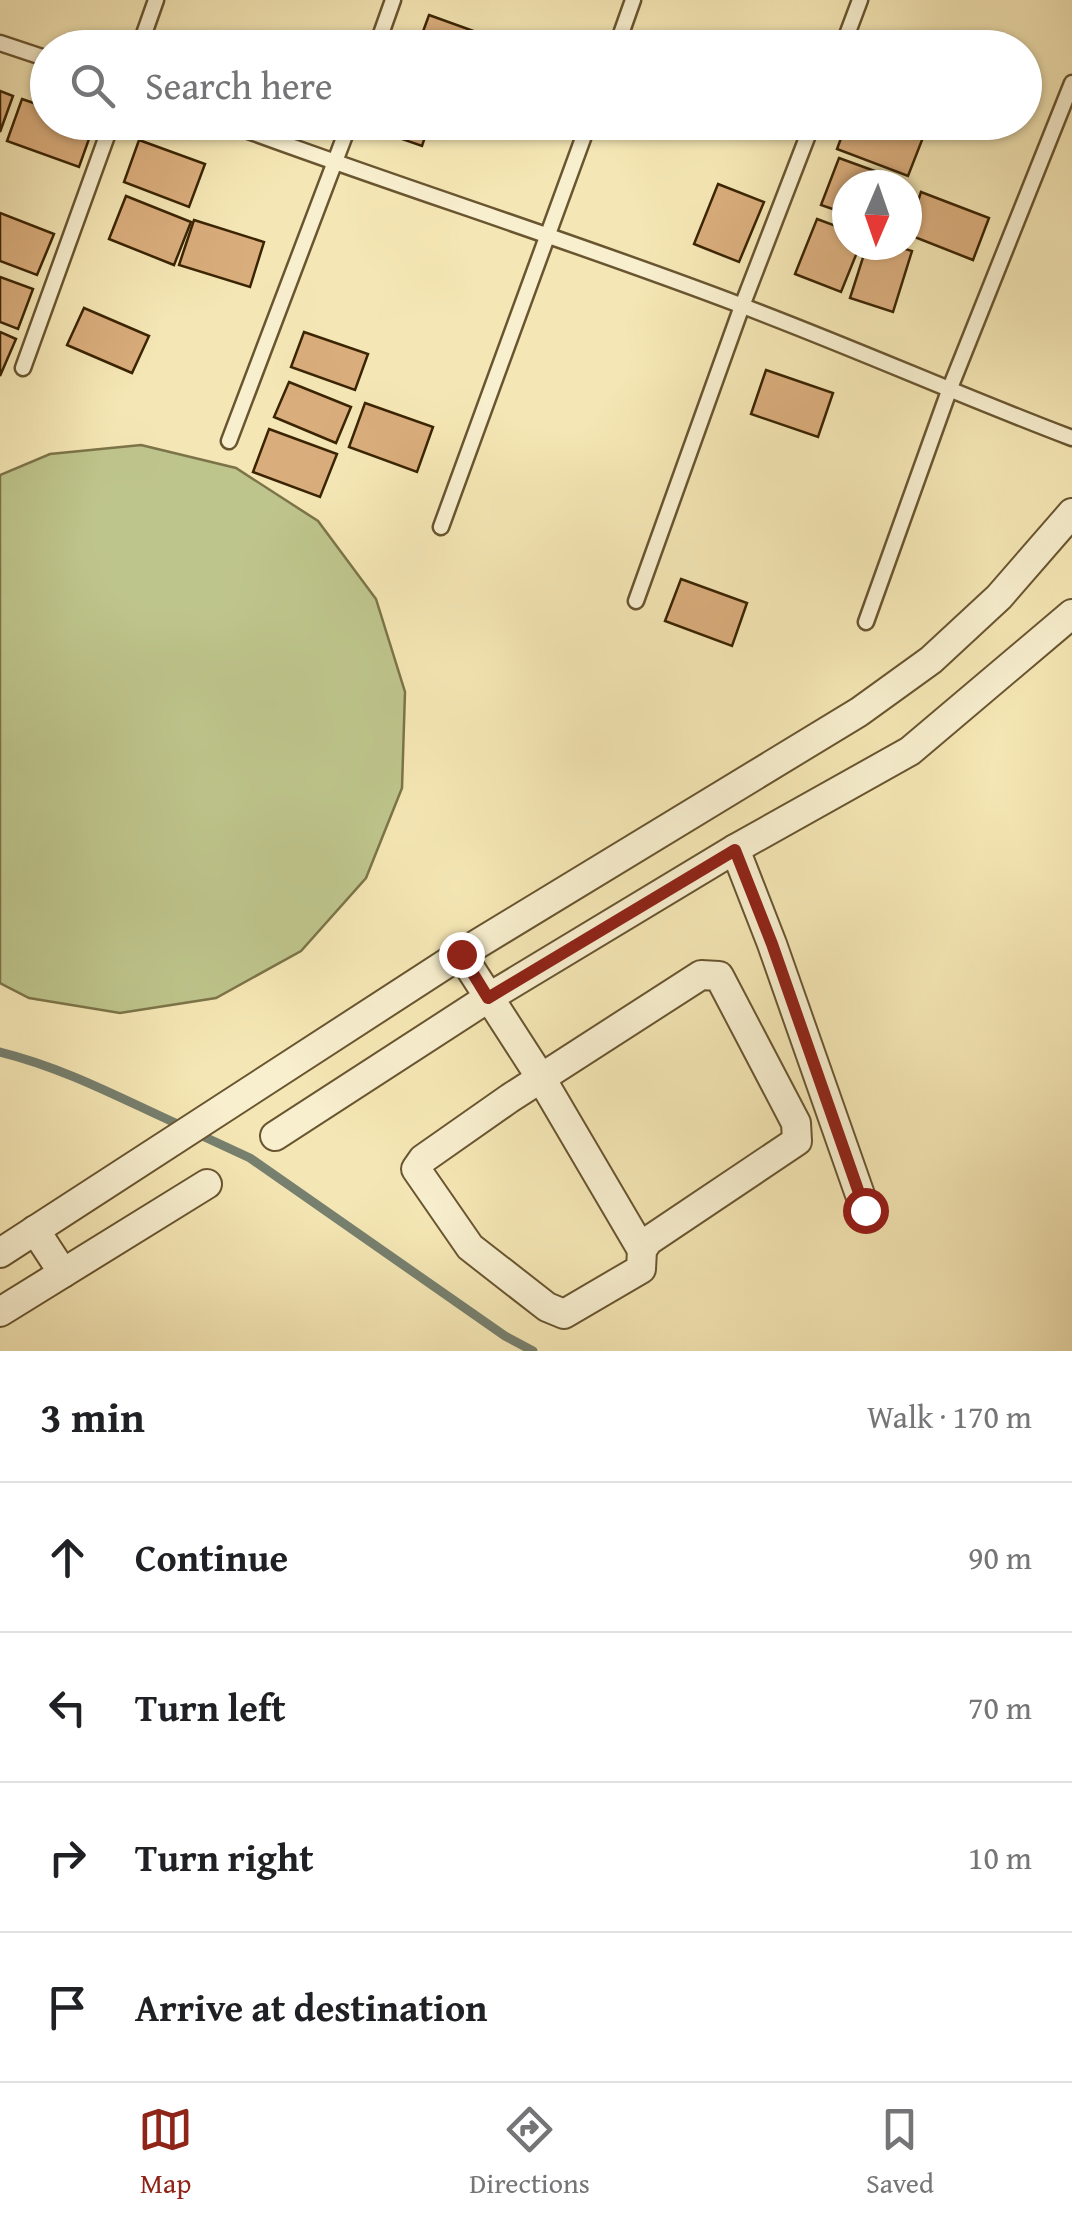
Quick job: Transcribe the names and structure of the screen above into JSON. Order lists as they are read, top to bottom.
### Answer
{
  "north": "bottom",
  "page": {
    "search": "Search here",
    "heading": ["3 min", "Walk · 170 m"],
    "list": [
      ["Continue", "90 m"],
      ["Turn left", "70 m"],
      ["Turn right", "10 m"],
      "Arrive at destination"
    ],
    "nav": ["Map", "Directions", "Saved"]
  }
}
